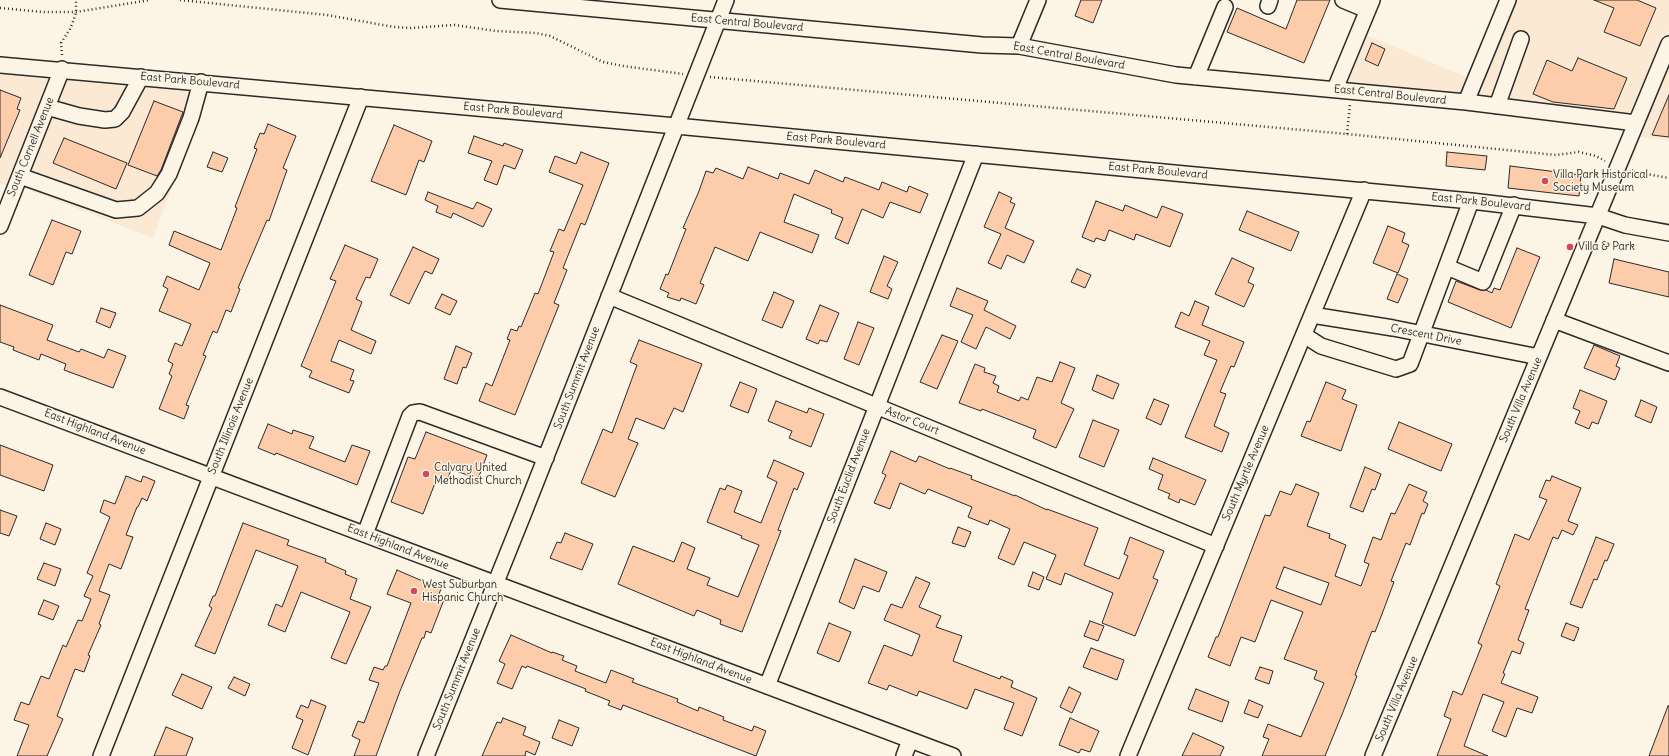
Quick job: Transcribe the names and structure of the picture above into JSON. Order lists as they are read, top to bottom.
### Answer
{
  "streets": {
    "street": [
      "East Central Boulevard",
      "East Park Boulevard",
      "South Cornell Avenue",
      "Crescent Drive",
      "South Summit Avenue",
      "South Villa Avenue",
      "Astor Court",
      "South Illinois Avenue",
      "East Highland Avenue",
      "South Myrtle Avenue",
      "South Euclid Avenue"
    ]
  },
  "crossings": [
    ["East Central Boulevard", "South Summit Avenue"],
    ["East Central Boulevard", "South Villa Avenue"],
    ["East Park Boulevard", "South Cornell Avenue"],
    ["East Park Boulevard", "South Summit Avenue"],
    ["East Park Boulevard", "South Villa Avenue"],
    ["East Park Boulevard", "South Illinois Avenue"],
    ["East Park Boulevard", "South Myrtle Avenue"],
    ["East Park Boulevard", "South Euclid Avenue"],
    ["Crescent Drive", "South Villa Avenue"],
    ["Crescent Drive", "South Myrtle Avenue"],
    ["South Summit Avenue", "Astor Court"],
    ["South Summit Avenue", "East Highland Avenue"],
    ["Astor Court", "South Myrtle Avenue"],
    ["Astor Court", "South Euclid Avenue"],
    ["South Illinois Avenue", "East Highland Avenue"],
    ["East Highland Avenue", "South Euclid Avenue"]
  ],
  "places": [
    "Villa Park Historical Society Museum",
    "Villa & Park",
    "Calvary United Methodist Church",
    "West Suburban Hispanic Church"
  ]
}
